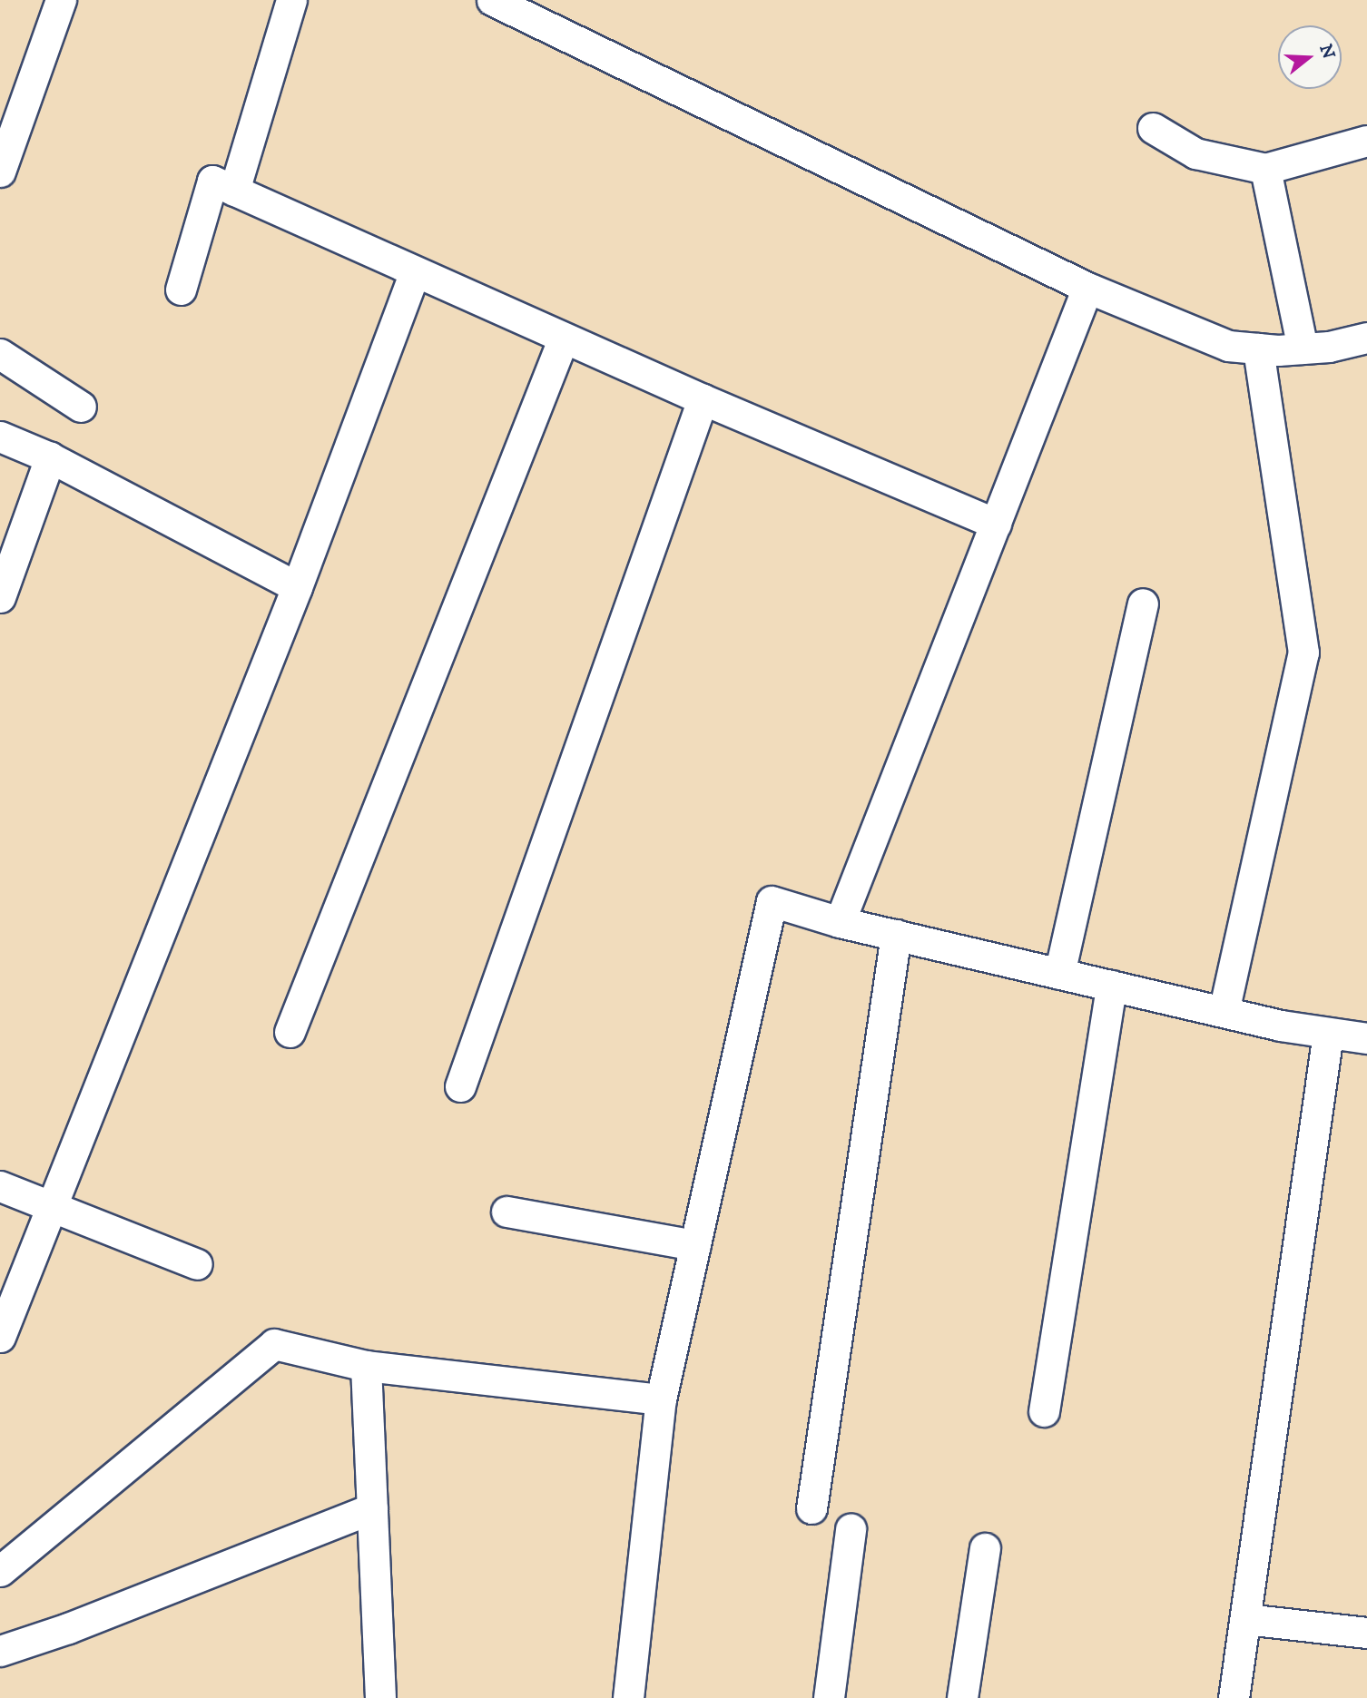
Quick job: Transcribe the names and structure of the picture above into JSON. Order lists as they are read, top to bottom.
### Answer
{
  "north": "right"
}
